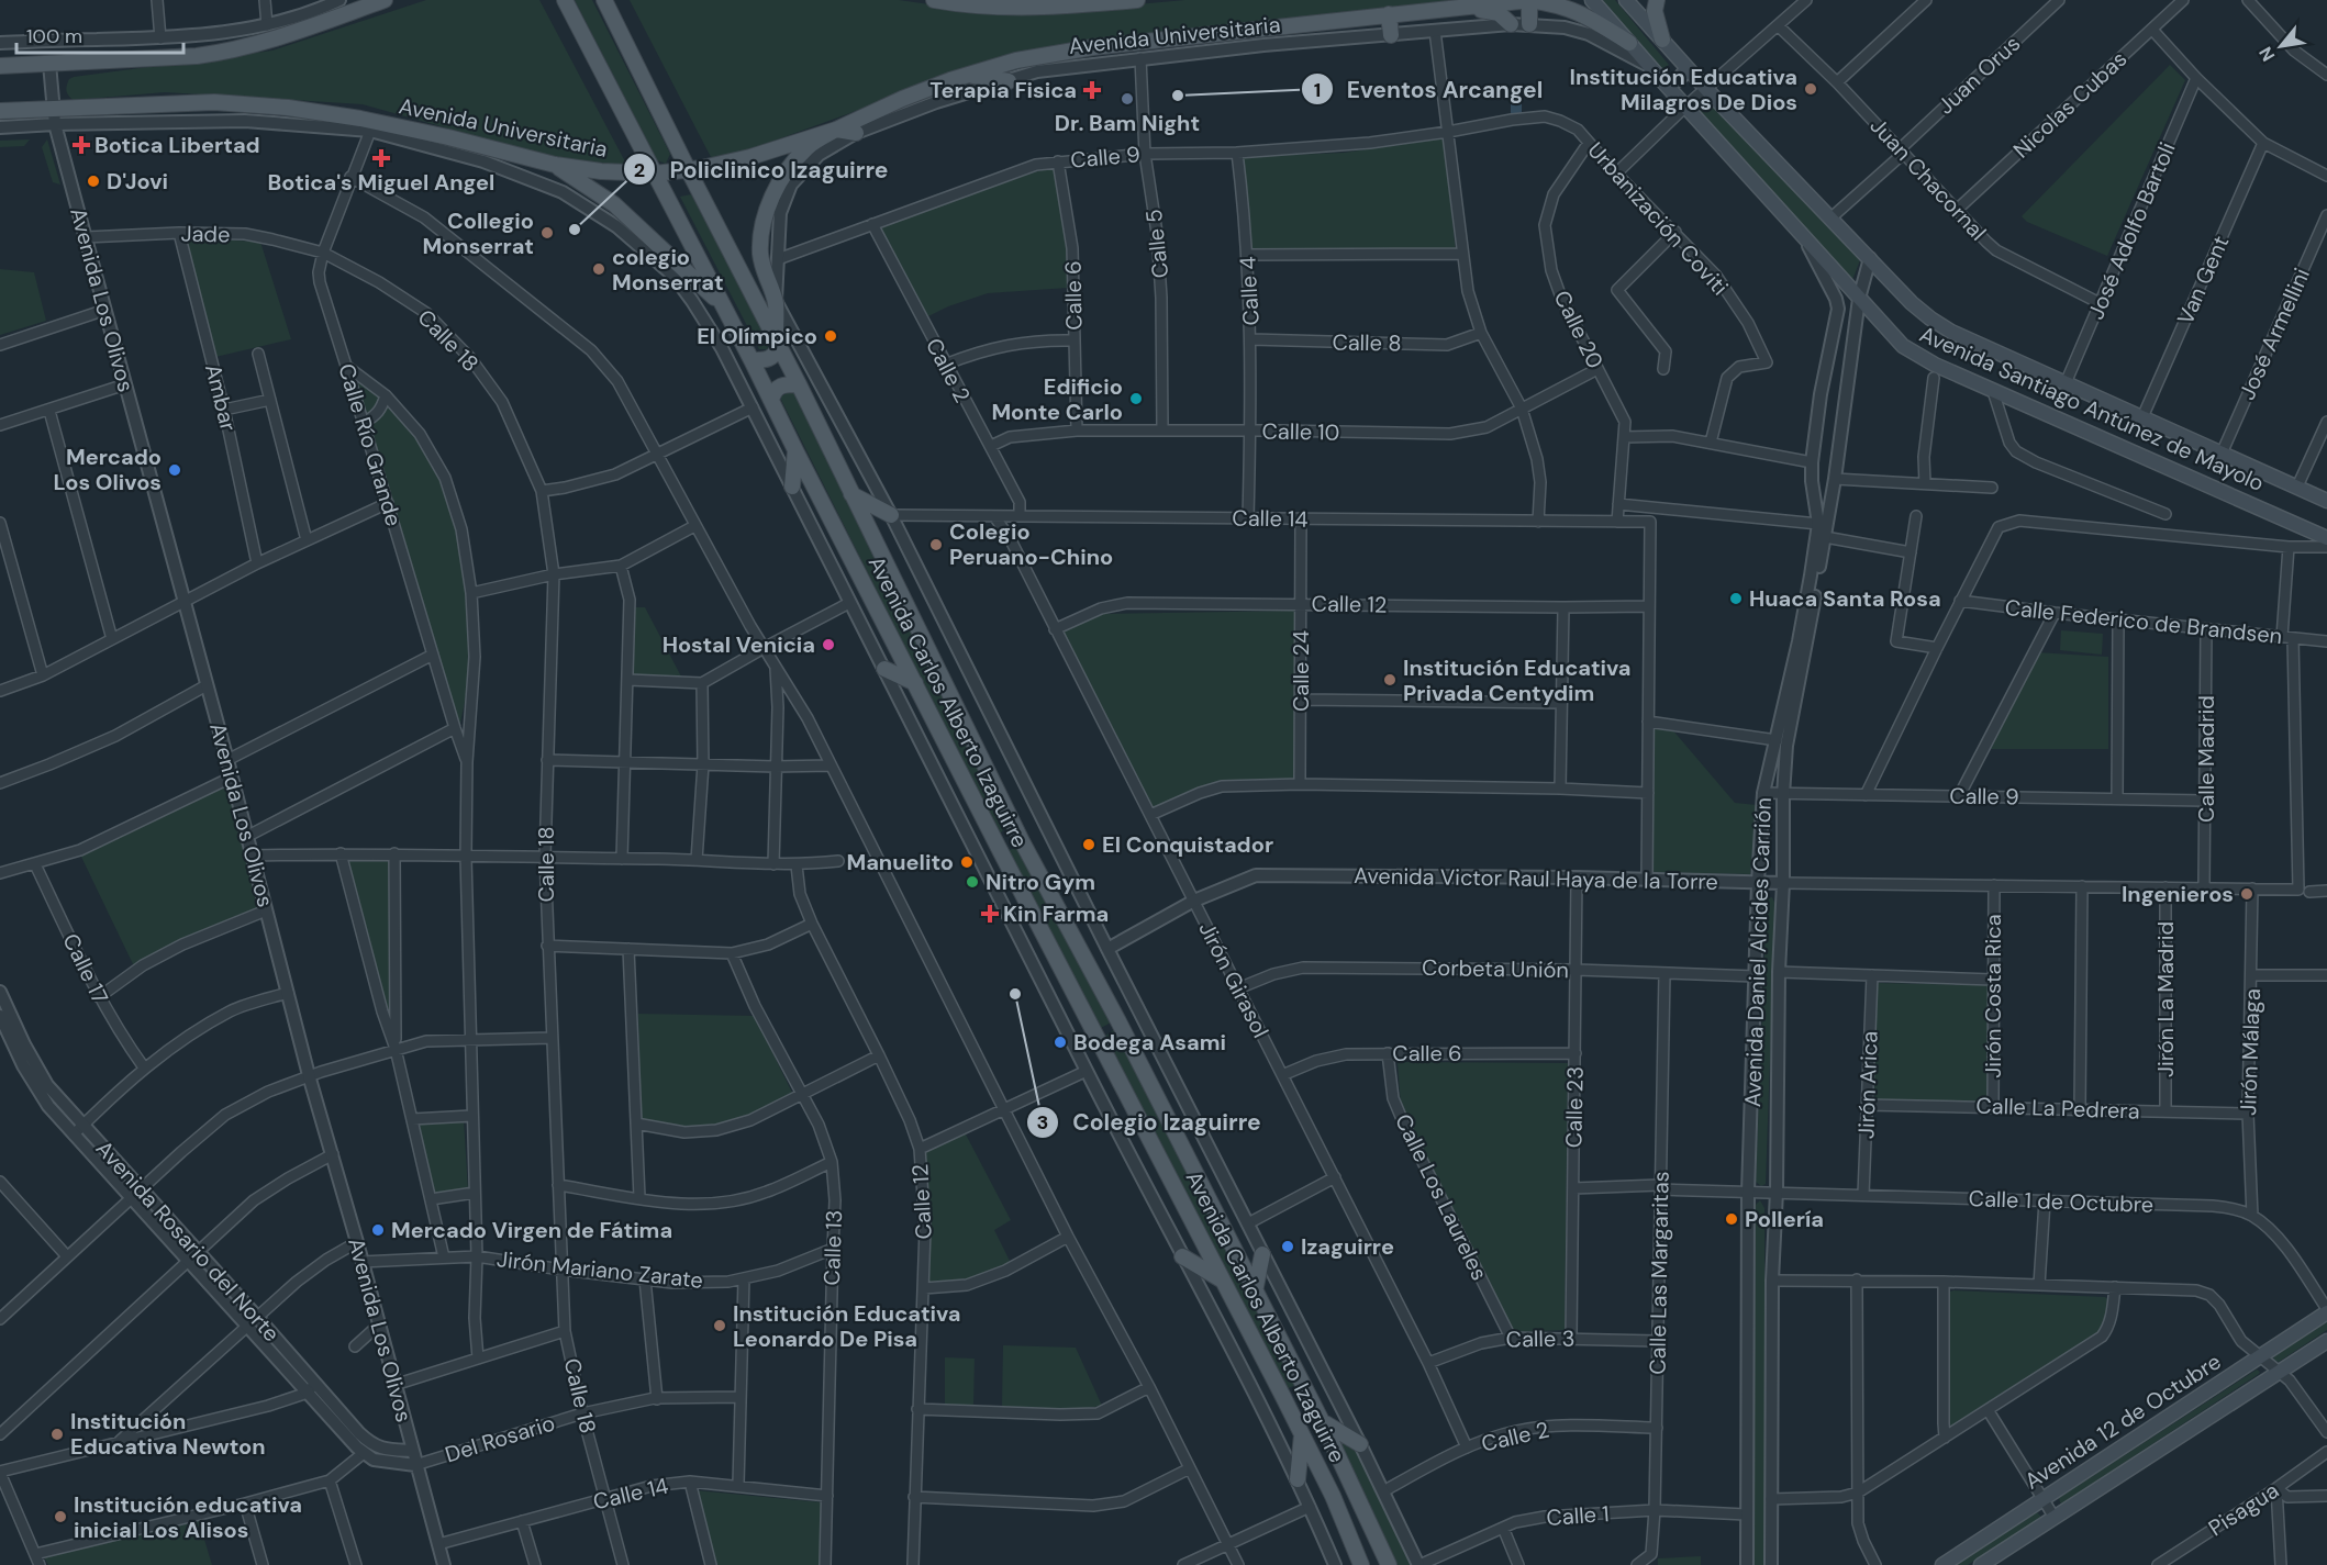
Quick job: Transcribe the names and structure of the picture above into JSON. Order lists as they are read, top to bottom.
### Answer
{
  "streets": {
    "main road": [
      "Avenida Universitaria",
      "Avenida Santiago Antúnez de Mayolo",
      "Avenida Carlos Alberto Izaguirre",
      "Avenida 12 de Octubre"
    ],
    "street": [
      "Juan Orus",
      "Nicolas Cubas",
      "Calle 9",
      "Juan Chacornal",
      "Urbanización Coviti",
      "José Adolfo Bartoli",
      "Jade",
      "Calle 5",
      "Van Gent",
      "Calle 4",
      "Calle 6",
      "Avenida Los Olivos",
      "Calle 20",
      "José Armellini",
      "Calle 18",
      "Calle 8",
      "Calle 2",
      "Ambar",
      "Calle 10",
      "Calle Río Grande",
      "Calle 14",
      "Calle 12",
      "Calle Federico de Brandsen",
      "Calle 24",
      "Calle Madrid",
      "Avenida Victor Raul Haya de la Torre",
      "Avenida Daniel Alcides Carrión",
      "Calle 17",
      "Corbeta Unión",
      "Jirón Girasol",
      "Jirón Costa Rica",
      "Jirón La Madrid",
      "Jirón Málaga",
      "Jirón Arica",
      "Calle 23",
      "Calle La Pedrera",
      "Calle Los Laureles",
      "Calle 1 de Octubre",
      "Avenida Rosario del Norte",
      "Calle 13",
      "Jirón Mariano Zarate",
      "Calle Las Margaritas",
      "Calle 3",
      "Del Rosario",
      "Pisagua",
      "Calle 1"
    ]
  },
  "crossings": [
    ["Avenida Universitaria", "Calle 9"],
    ["Avenida Universitaria", "Calle 5"],
    ["Avenida Universitaria", "Avenida Los Olivos"],
    ["Avenida Universitaria", "Avenida Santiago Antúnez de Mayolo"],
    ["Avenida Universitaria", "Calle Río Grande"],
    ["Avenida Universitaria", "Avenida Carlos Alberto Izaguirre"],
    ["Juan Orus", "Juan Chacornal"],
    ["Juan Orus", "Avenida Santiago Antúnez de Mayolo"],
    ["Nicolas Cubas", "Juan Chacornal"],
    ["Calle 9", "Urbanización Coviti"],
    ["Calle 9", "Calle 5"],
    ["Calle 9", "Calle 4"],
    ["Calle 9", "Calle 6"],
    ["Calle 9", "Calle 2"],
    ["Calle 9", "Calle Madrid"],
    ["Calle 9", "Avenida Daniel Alcides Carrión"],
    ["Juan Chacornal", "José Adolfo Bartoli"],
    ["Urbanización Coviti", "Calle 20"],
    ["José Adolfo Bartoli", "Avenida Santiago Antúnez de Mayolo"],
    ["Jade", "Avenida Los Olivos"],
    ["Jade", "Calle 18"],
    ["Jade", "Ambar"],
    ["Jade", "Calle Río Grande"],
    ["Calle 5", "Calle 10"],
    ["Van Gent", "Avenida Santiago Antúnez de Mayolo"],
    ["Calle 4", "Calle 8"],
    ["Calle 4", "Calle 10"],
    ["Calle 6", "Calle 10"],
    ["Calle 6", "Jirón Girasol"],
    ["Calle 6", "Calle 23"],
    ["Calle 6", "Calle Los Laureles"],
    ["Avenida Los Olivos", "Calle 14"],
    ["Avenida Los Olivos", "Avenida Rosario del Norte"],
    ["Avenida Los Olivos", "Jirón Mariano Zarate"],
    ["Avenida Los Olivos", "Del Rosario"],
    ["Calle 20", "Calle 10"],
    ["Calle 20", "Calle 14"],
    ["José Armellini", "Avenida Santiago Antúnez de Mayolo"],
    ["Calle 18", "Calle Río Grande"],
    ["Calle 18", "Calle 14"],
    ["Calle 18", "Jirón Mariano Zarate"],
    ["Calle 18", "Del Rosario"],
    ["Calle 2", "Calle 10"],
    ["Calle 2", "Calle 14"],
    ["Calle 2", "Avenida Carlos Alberto Izaguirre"],
    ["Calle 2", "Jirón Girasol"],
    ["Calle 2", "Calle Las Margaritas"],
    ["Avenida Santiago Antúnez de Mayolo", "Avenida Daniel Alcides Carrión"],
    ["Calle 14", "Calle 12"],
    ["Calle 14", "Calle 24"],
    ["Calle 14", "Avenida Carlos Alberto Izaguirre"],
    ["Calle 14", "Jirón Girasol"],
    ["Calle 14", "Calle 13"],
    ["Calle 12", "Calle 24"],
    ["Calle 12", "Jirón Girasol"],
    ["Calle Federico de Brandsen", "Calle Madrid"],
    ["Avenida Carlos Alberto Izaguirre", "Avenida Victor Raul Haya de la Torre"],
    ["Avenida Carlos Alberto Izaguirre", "Calle 1"],
    ["Calle Madrid", "Avenida Victor Raul Haya de la Torre"],
    ["Avenida Victor Raul Haya de la Torre", "Avenida Daniel Alcides Carrión"],
    ["Avenida Victor Raul Haya de la Torre", "Jirón Girasol"],
    ["Avenida Victor Raul Haya de la Torre", "Jirón Costa Rica"],
    ["Avenida Victor Raul Haya de la Torre", "Jirón La Madrid"],
    ["Avenida Victor Raul Haya de la Torre", "Jirón Málaga"],
    ["Avenida Victor Raul Haya de la Torre", "Calle 23"],
    ["Avenida Daniel Alcides Carrión", "Corbeta Unión"],
    ["Avenida Daniel Alcides Carrión", "Calle 1 de Octubre"],
    ["Avenida Daniel Alcides Carrión", "Calle 1"],
    ["Corbeta Unión", "Jirón Girasol"],
    ["Corbeta Unión", "Calle 23"],
    ["Corbeta Unión", "Calle Las Margaritas"],
    ["Jirón Girasol", "Calle 3"],
    ["Jirón Costa Rica", "Calle La Pedrera"],
    ["Jirón La Madrid", "Calle La Pedrera"],
    ["Jirón Málaga", "Calle La Pedrera"],
    ["Jirón Málaga", "Calle 1 de Octubre"],
    ["Jirón Arica", "Calle La Pedrera"],
    ["Jirón Arica", "Calle 1 de Octubre"],
    ["Calle 23", "Calle 1 de Octubre"],
    ["Calle 23", "Calle 3"],
    ["Calle Los Laureles", "Calle 3"],
    ["Calle 1 de Octubre", "Calle Las Margaritas"],
    ["Calle 1 de Octubre", "Avenida 12 de Octubre"],
    ["Avenida Rosario del Norte", "Del Rosario"],
    ["Calle 13", "Jirón Mariano Zarate"],
    ["Calle Las Margaritas", "Calle 3"],
    ["Calle Las Margaritas", "Calle 1"]
  ],
  "places": {
    "other": [
      "Institución Educativa Milagros De Dios",
      "Eventos Arcangel",
      "Dr. Bam Night",
      "D'Jovi",
      "Policlinico Izaguirre",
      "Collegio Monserrat",
      "colegio Monserrat",
      "El Olímpico",
      "Edificio Monte Carlo",
      "Mercado Los Olivos",
      "Colegio Peruano-Chino",
      "Huaca Santa Rosa",
      "Hostal Venicia",
      "Institución Educativa Privada Centydim",
      "El Conquistador",
      "Manuelito",
      "Nitro Gym",
      "Ingenieros",
      "Colegio Izaguirre",
      "Bodega Asami",
      "Pollería",
      "Mercado Virgen de Fátima",
      "Izaguirre",
      "Institución Educativa Leonardo De Pisa",
      "Institución Educativa Newton",
      "Institución educativa inicial Los Alisos"
    ],
    "health": [
      "Terapia Fisica",
      "Botica Libertad",
      "Botica's Miguel Angel",
      "Kin Farma"
    ]
  },
  "scale_bar": "100 m",
  "north": "bottom left"
}
